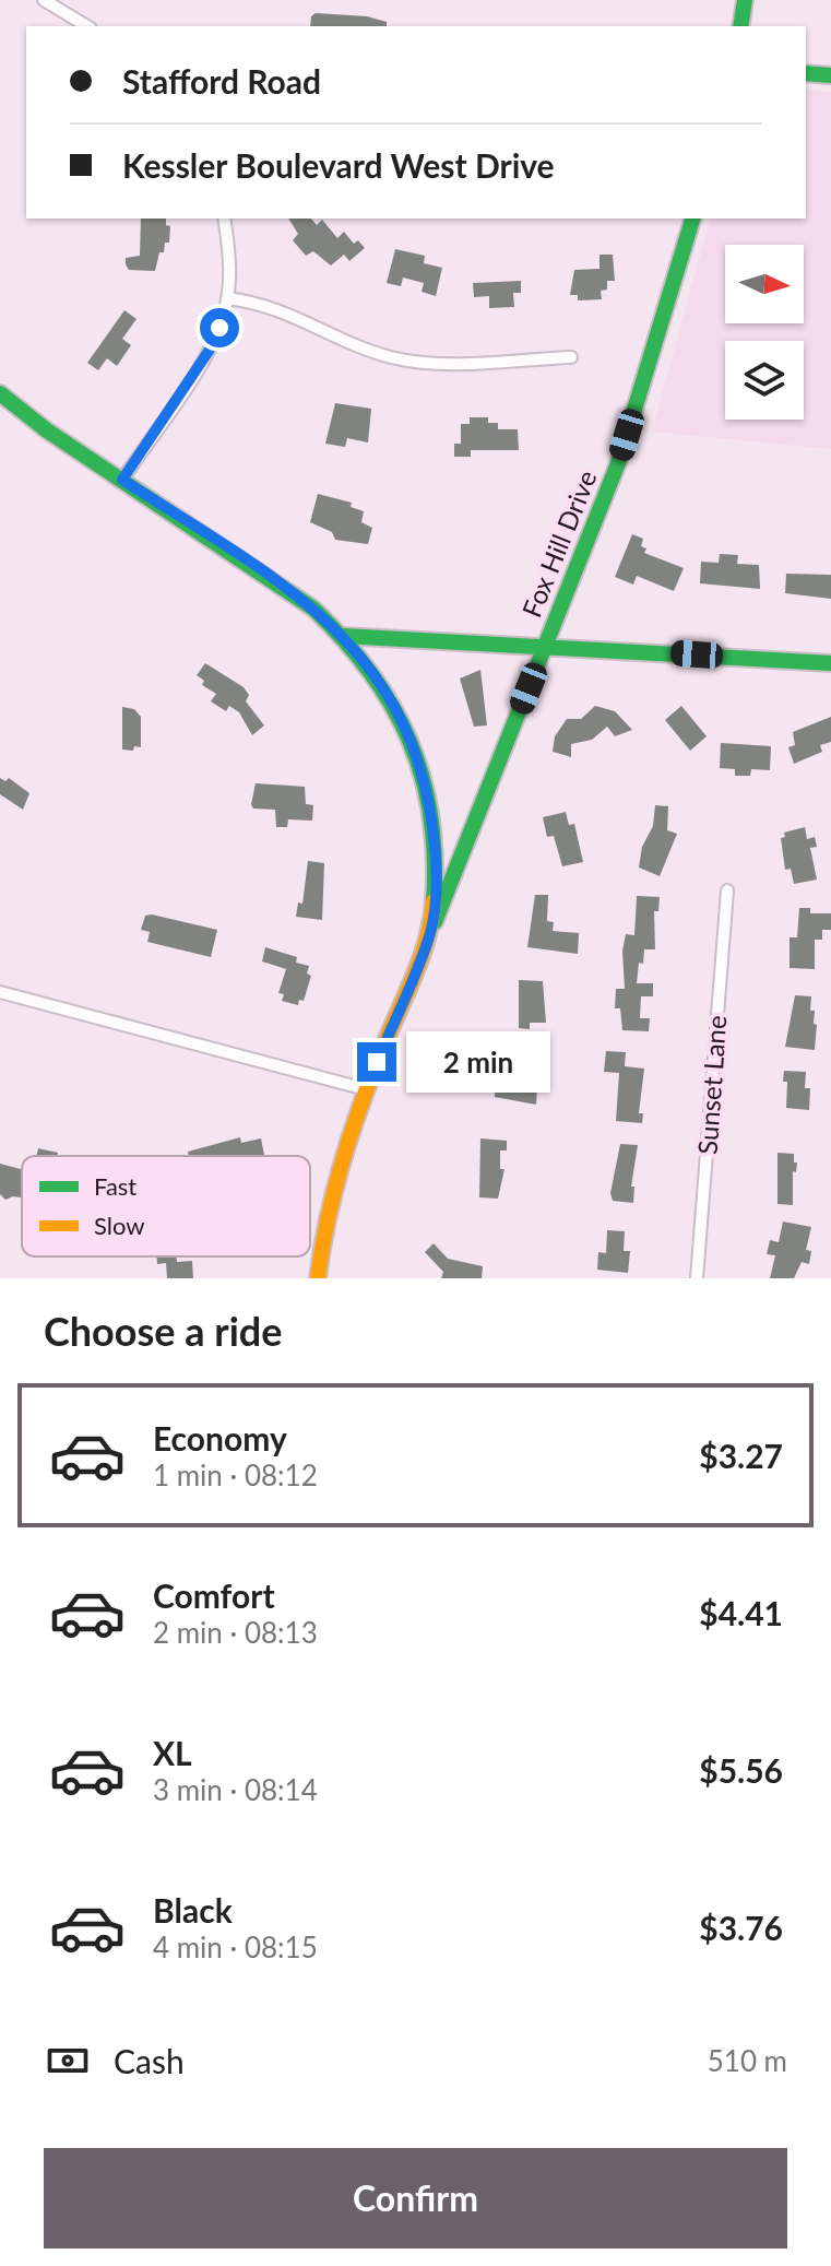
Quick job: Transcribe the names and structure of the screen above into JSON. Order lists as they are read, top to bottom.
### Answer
{
  "streets": {
    "street": ["Fox Hill Drive", "Sunset Lane"]
  },
  "legend": ["Fast", "Slow"],
  "north": "right",
  "page": {
    "banner": ["Stafford Road", "Kessler Boulevard West Drive"],
    "bubble": "2 min",
    "heading": "Choose a ride",
    "list": [
      {
        "name": "Economy",
        "note": "1 min · 08:12",
        "value": "$3.27"
      },
      {
        "name": "Comfort",
        "note": "2 min · 08:13",
        "value": "$4.41"
      },
      {
        "name": "XL",
        "note": "3 min · 08:14",
        "value": "$5.56"
      },
      {
        "name": "Black",
        "note": "4 min · 08:15",
        "value": "$3.76"
      }
    ],
    "pay": ["Cash", "510 m"],
    "buttons": "Confirm"
  }
}
